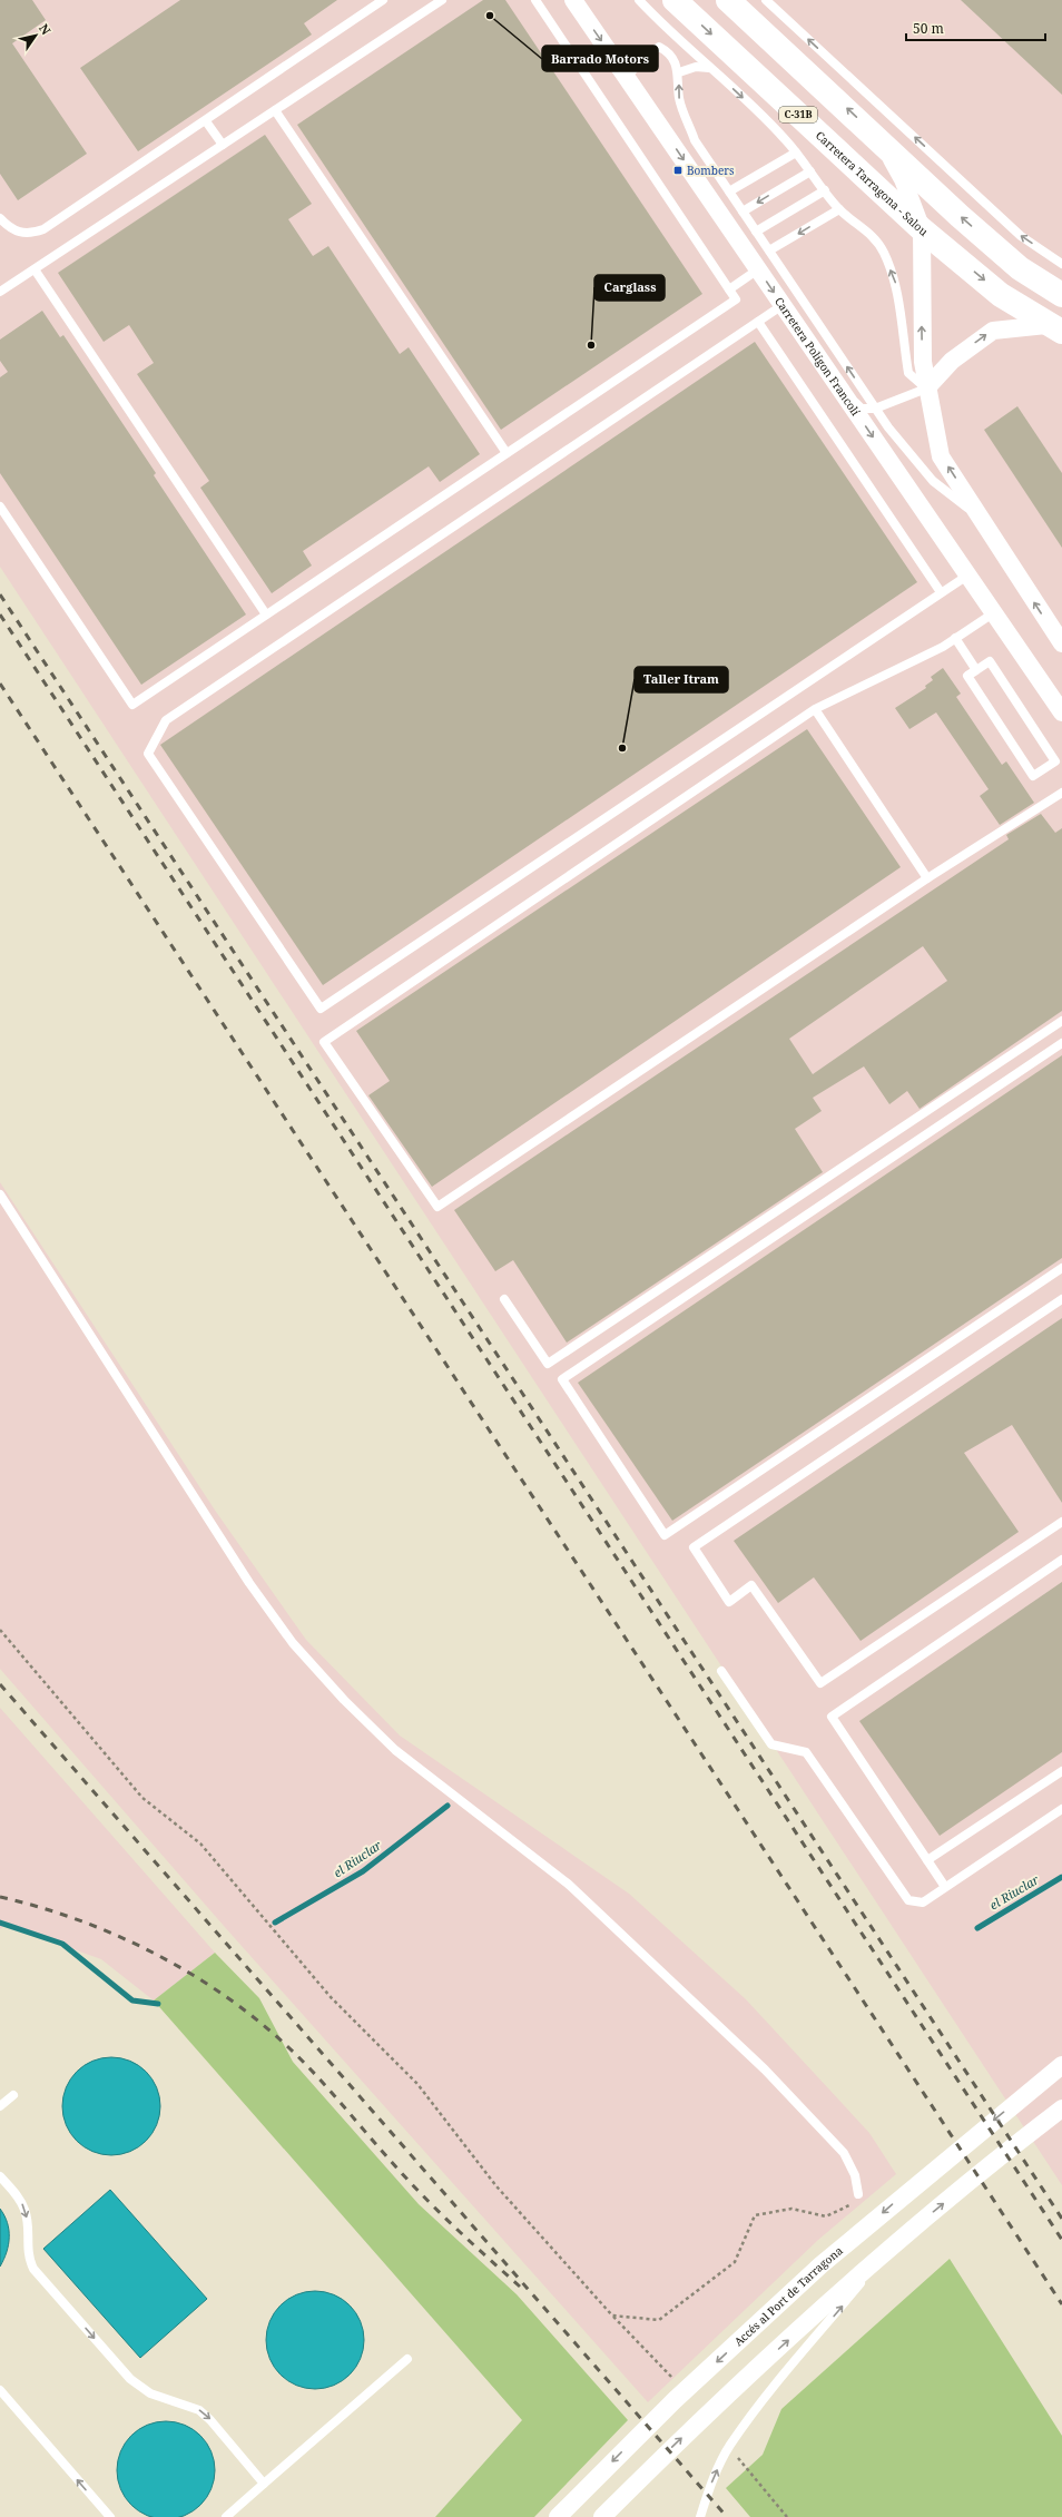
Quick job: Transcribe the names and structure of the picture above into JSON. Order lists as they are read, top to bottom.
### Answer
{
  "streets": {
    "main road": ["C-31B", "Carretera Tarragona - Salou"],
    "street": ["Carretera Polígon Francolí", "Accés al Port de Tarragona"]
  },
  "water": ["el Riuclar"],
  "places": {
    "other": ["Barrado Motors", "Carglass", "Taller Itram"],
    "transit": ["Bombers"]
  },
  "scale_bar": "50 m",
  "north": "top right"
}
